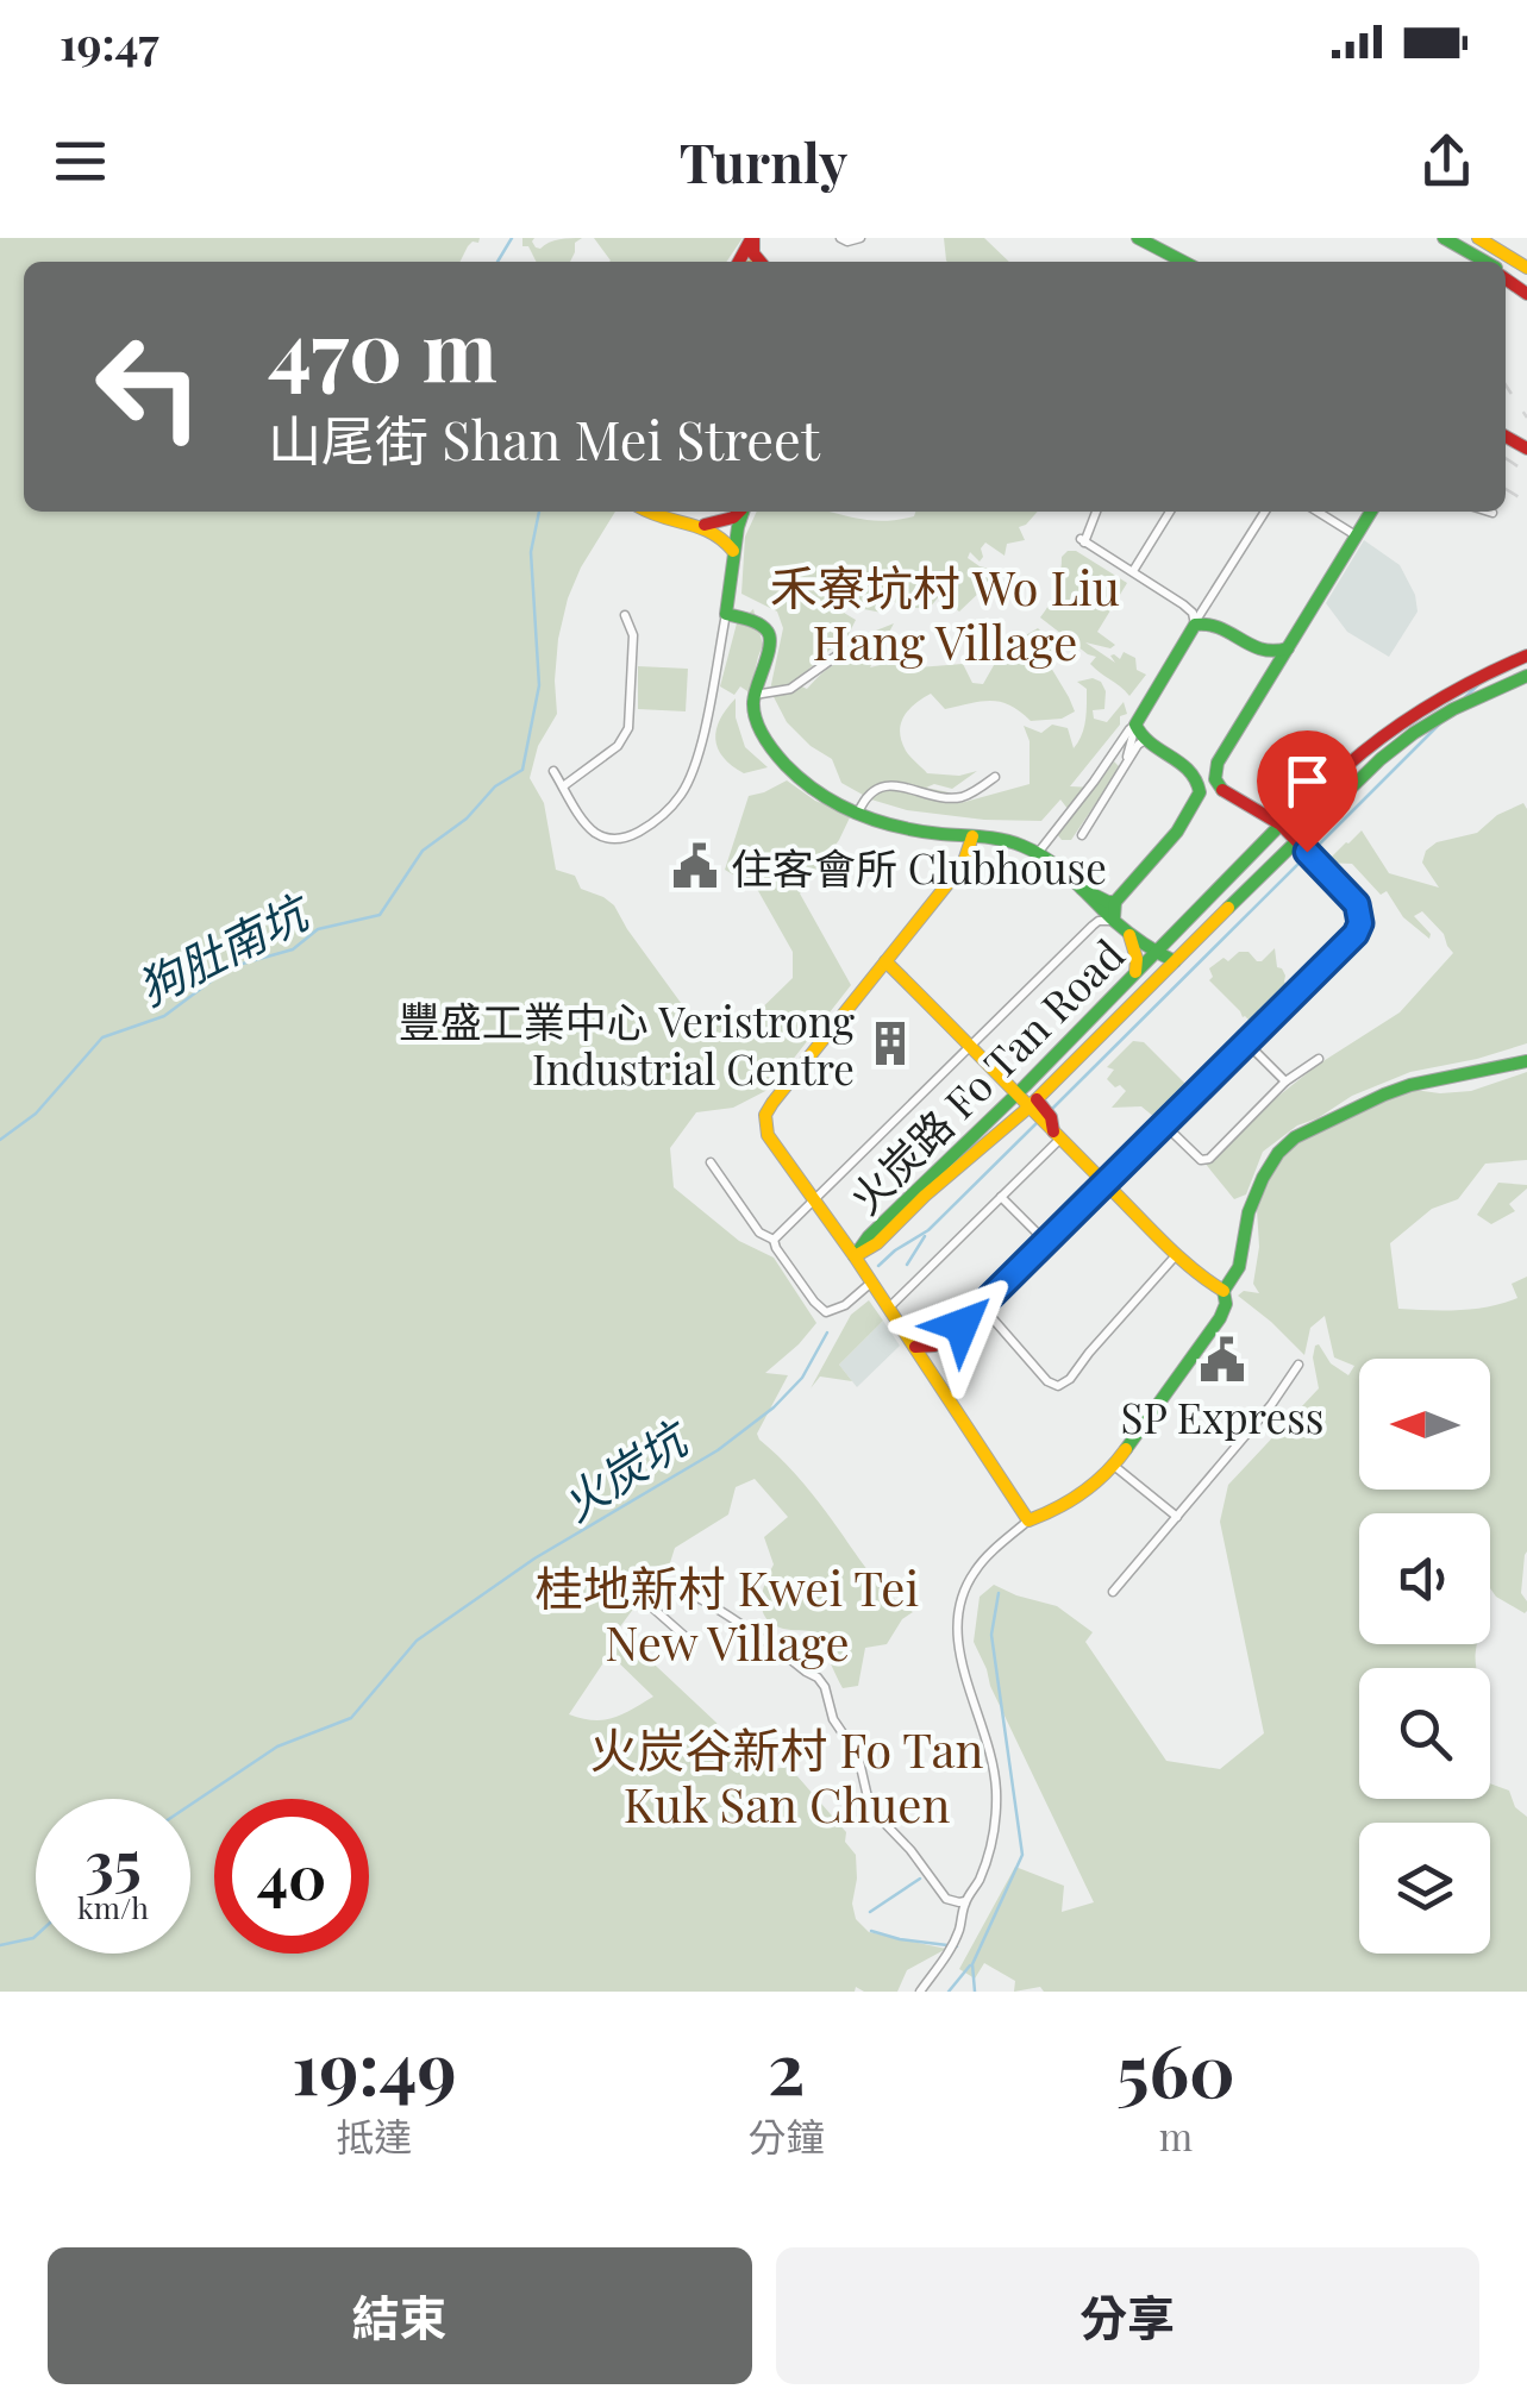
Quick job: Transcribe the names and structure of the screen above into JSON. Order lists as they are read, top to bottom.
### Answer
{
  "streets": {
    "main road": ["火炭路 Fo Tan Road"]
  },
  "districts": ["禾寮坑村 Wo Liu Hang Village", "桂地新村 Kwei Tei New Village", "火炭谷新村 Fo Tan Kuk San Chuen"],
  "water": ["狗肚南坑", "火炭坑"],
  "places": {
    "public building": ["住客會所 Clubhouse", "SP Express"],
    "building": ["豐盛工業中心 Veristrong Industrial Centre"]
  },
  "north": "left",
  "page": {
    "status": "19:47",
    "header": "Turnly",
    "turn": ["470 m", "山尾街 Shan Mei Street"],
    "speed": "35 km/h",
    "limit": "40",
    "eta": [
      "19:49",
      "抵達",
      "2",
      "分鐘",
      "560",
      "m"
    ],
    "buttons": ["結束", "分享"]
  }
}
